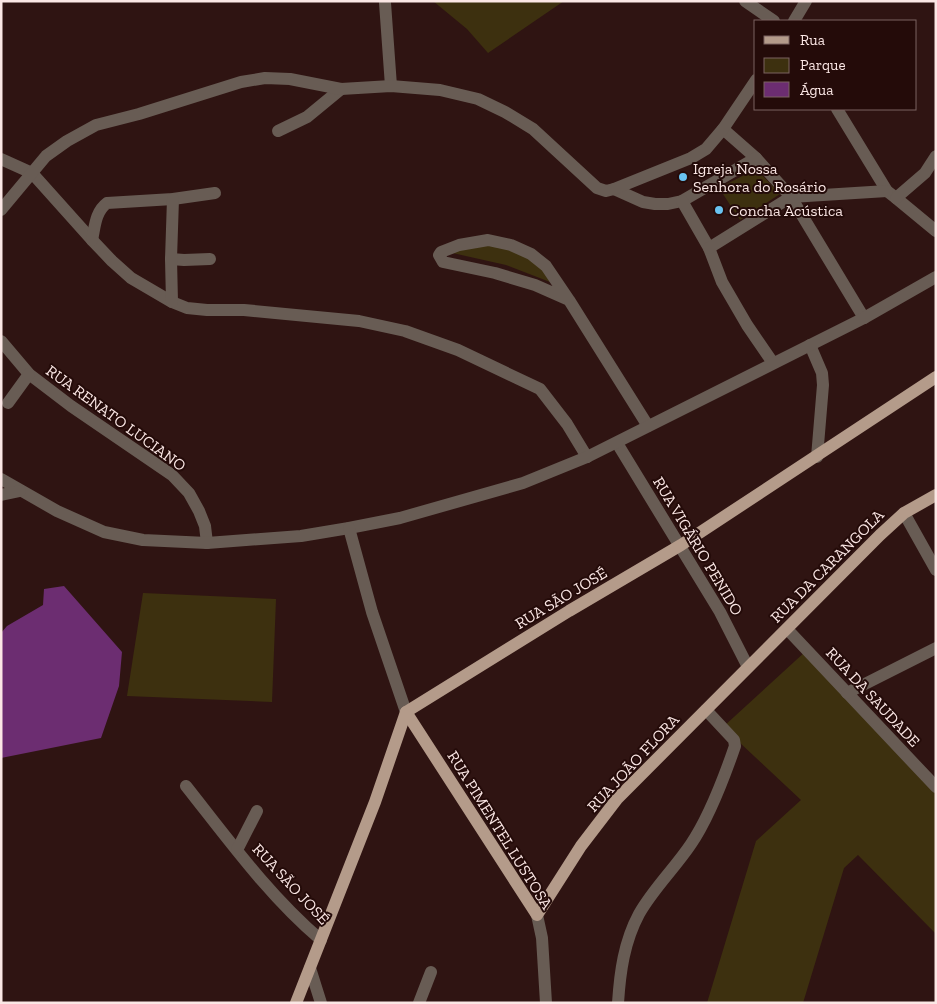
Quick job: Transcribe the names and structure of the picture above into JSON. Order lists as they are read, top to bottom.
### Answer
{
  "streets": {
    "main road": [
      "RUA DA CARANGOLA",
      "RUA SÃO JOSÉ",
      "RUA JOÃO FLORA",
      "RUA PIMENTEL LUSTOSA"
    ],
    "street": ["RUA RENATO LUCIANO", "RUA VIGÁRIO PENIDO", "RUA DA SAUDADE"]
  },
  "crossings": [
    ["RUA VIGÁRIO PENIDO", "RUA DA CARANGOLA"],
    ["RUA VIGÁRIO PENIDO", "RUA SÃO JOSÉ"],
    ["RUA VIGÁRIO PENIDO", "RUA JOÃO FLORA"],
    ["RUA DA CARANGOLA", "RUA DA SAUDADE"],
    ["RUA DA CARANGOLA", "RUA JOÃO FLORA"],
    ["RUA SÃO JOSÉ", "RUA PIMENTEL LUSTOSA"],
    ["RUA JOÃO FLORA", "RUA PIMENTEL LUSTOSA"]
  ],
  "places": ["Igreja Nossa Senhora do Rosário", "Concha Acústica"],
  "legend": ["Rua", "Parque", "Água"]
}
